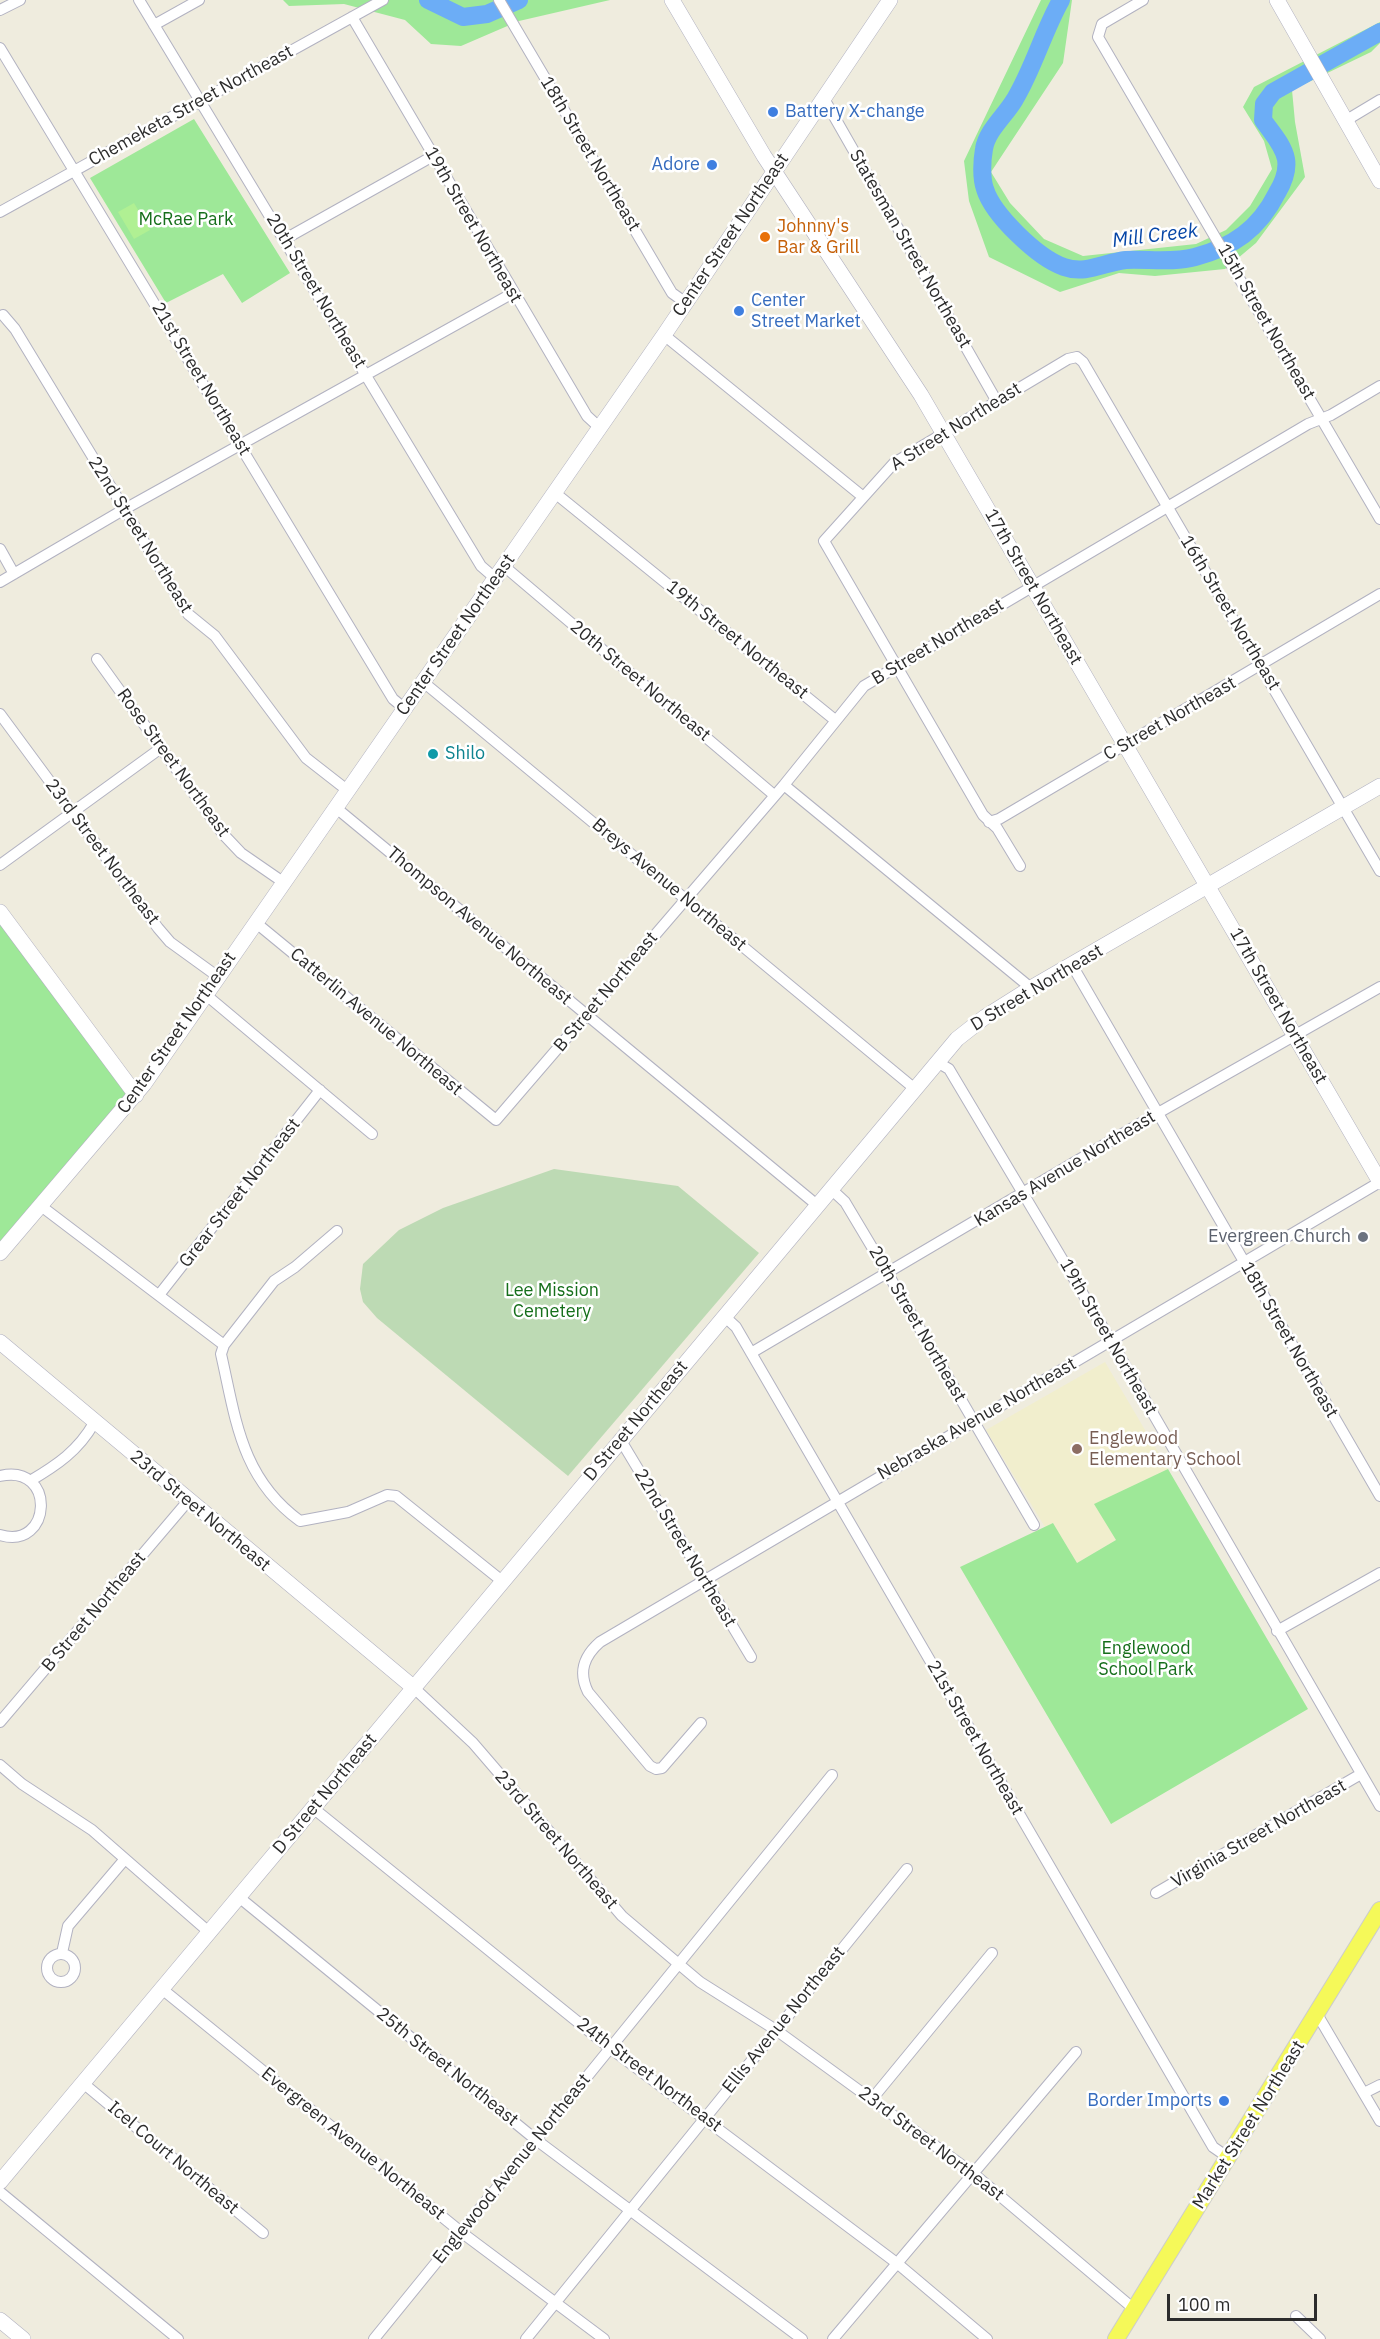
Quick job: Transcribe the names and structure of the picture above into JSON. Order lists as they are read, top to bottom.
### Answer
{
  "streets": {
    "main road": ["Market Street Northeast"],
    "street": [
      "Chemeketa Street Northeast",
      "18th Street Northeast",
      "19th Street Northeast",
      "Center Street Northeast",
      "Statesman Street Northeast",
      "20th Street Northeast",
      "15th Street Northeast",
      "21st Street Northeast",
      "A Street Northeast",
      "22nd Street Northeast",
      "17th Street Northeast",
      "16th Street Northeast",
      "B Street Northeast",
      "C Street Northeast",
      "Rose Street Northeast",
      "23rd Street Northeast",
      "Breys Avenue Northeast",
      "Thompson Avenue Northeast",
      "D Street Northeast",
      "Catterlin Avenue Northeast",
      "Kansas Avenue Northeast",
      "Grear Street Northeast",
      "Nebraska Avenue Northeast",
      "Virginia Street Northeast",
      "Ellis Avenue Northeast",
      "25th Street Northeast",
      "24th Street Northeast",
      "Evergreen Avenue Northeast",
      "Icel Court Northeast",
      "Englewood Avenue Northeast"
    ]
  },
  "crossings": [
    ["Chemeketa Street Northeast", "19th Street Northeast"],
    ["Chemeketa Street Northeast", "20th Street Northeast"],
    ["Chemeketa Street Northeast", "21st Street Northeast"],
    ["18th Street Northeast", "Center Street Northeast"],
    ["18th Street Northeast", "D Street Northeast"],
    ["18th Street Northeast", "Kansas Avenue Northeast"],
    ["18th Street Northeast", "Nebraska Avenue Northeast"],
    ["19th Street Northeast", "Center Street Northeast"],
    ["19th Street Northeast", "B Street Northeast"],
    ["19th Street Northeast", "D Street Northeast"],
    ["19th Street Northeast", "Kansas Avenue Northeast"],
    ["19th Street Northeast", "Nebraska Avenue Northeast"],
    ["19th Street Northeast", "Virginia Street Northeast"],
    ["Center Street Northeast", "Statesman Street Northeast"],
    ["Center Street Northeast", "20th Street Northeast"],
    ["Center Street Northeast", "21st Street Northeast"],
    ["Center Street Northeast", "22nd Street Northeast"],
    ["Center Street Northeast", "17th Street Northeast"],
    ["Center Street Northeast", "Rose Street Northeast"],
    ["Center Street Northeast", "23rd Street Northeast"],
    ["Center Street Northeast", "Breys Avenue Northeast"],
    ["Center Street Northeast", "Thompson Avenue Northeast"],
    ["Center Street Northeast", "Catterlin Avenue Northeast"],
    ["Statesman Street Northeast", "A Street Northeast"],
    ["20th Street Northeast", "B Street Northeast"],
    ["20th Street Northeast", "D Street Northeast"],
    ["20th Street Northeast", "Kansas Avenue Northeast"],
    ["20th Street Northeast", "Nebraska Avenue Northeast"],
    ["15th Street Northeast", "B Street Northeast"],
    ["21st Street Northeast", "D Street Northeast"],
    ["21st Street Northeast", "Kansas Avenue Northeast"],
    ["21st Street Northeast", "Nebraska Avenue Northeast"],
    ["21st Street Northeast", "Market Street Northeast"],
    ["A Street Northeast", "17th Street Northeast"],
    ["A Street Northeast", "16th Street Northeast"],
    ["A Street Northeast", "B Street Northeast"],
    ["22nd Street Northeast", "D Street Northeast"],
    ["22nd Street Northeast", "Nebraska Avenue Northeast"],
    ["17th Street Northeast", "B Street Northeast"],
    ["17th Street Northeast", "C Street Northeast"],
    ["17th Street Northeast", "D Street Northeast"],
    ["17th Street Northeast", "Kansas Avenue Northeast"],
    ["17th Street Northeast", "Nebraska Avenue Northeast"],
    ["16th Street Northeast", "B Street Northeast"],
    ["16th Street Northeast", "C Street Northeast"],
    ["16th Street Northeast", "D Street Northeast"],
    ["B Street Northeast", "23rd Street Northeast"],
    ["B Street Northeast", "Breys Avenue Northeast"],
    ["B Street Northeast", "Thompson Avenue Northeast"],
    ["B Street Northeast", "Catterlin Avenue Northeast"],
    ["23rd Street Northeast", "D Street Northeast"],
    ["23rd Street Northeast", "Ellis Avenue Northeast"],
    ["23rd Street Northeast", "Market Street Northeast"],
    ["23rd Street Northeast", "Englewood Avenue Northeast"],
    ["Breys Avenue Northeast", "D Street Northeast"],
    ["Thompson Avenue Northeast", "D Street Northeast"],
    ["D Street Northeast", "25th Street Northeast"],
    ["D Street Northeast", "24th Street Northeast"],
    ["D Street Northeast", "Evergreen Avenue Northeast"],
    ["D Street Northeast", "Icel Court Northeast"],
    ["Ellis Avenue Northeast", "25th Street Northeast"],
    ["Ellis Avenue Northeast", "24th Street Northeast"],
    ["Ellis Avenue Northeast", "Evergreen Avenue Northeast"],
    ["25th Street Northeast", "Englewood Avenue Northeast"],
    ["24th Street Northeast", "Englewood Avenue Northeast"],
    ["Evergreen Avenue Northeast", "Englewood Avenue Northeast"]
  ],
  "water": ["Mill Creek"],
  "parks": ["McRae Park", "Lee Mission Cemetery", "Englewood School Park"],
  "places": [
    "Battery X-change",
    "Adore",
    "Johnny's Bar & Grill",
    "Center Street Market",
    "Shilo",
    "Evergreen Church",
    "Englewood Elementary School",
    "Border Imports"
  ],
  "scale_bar": "100 m"
}
